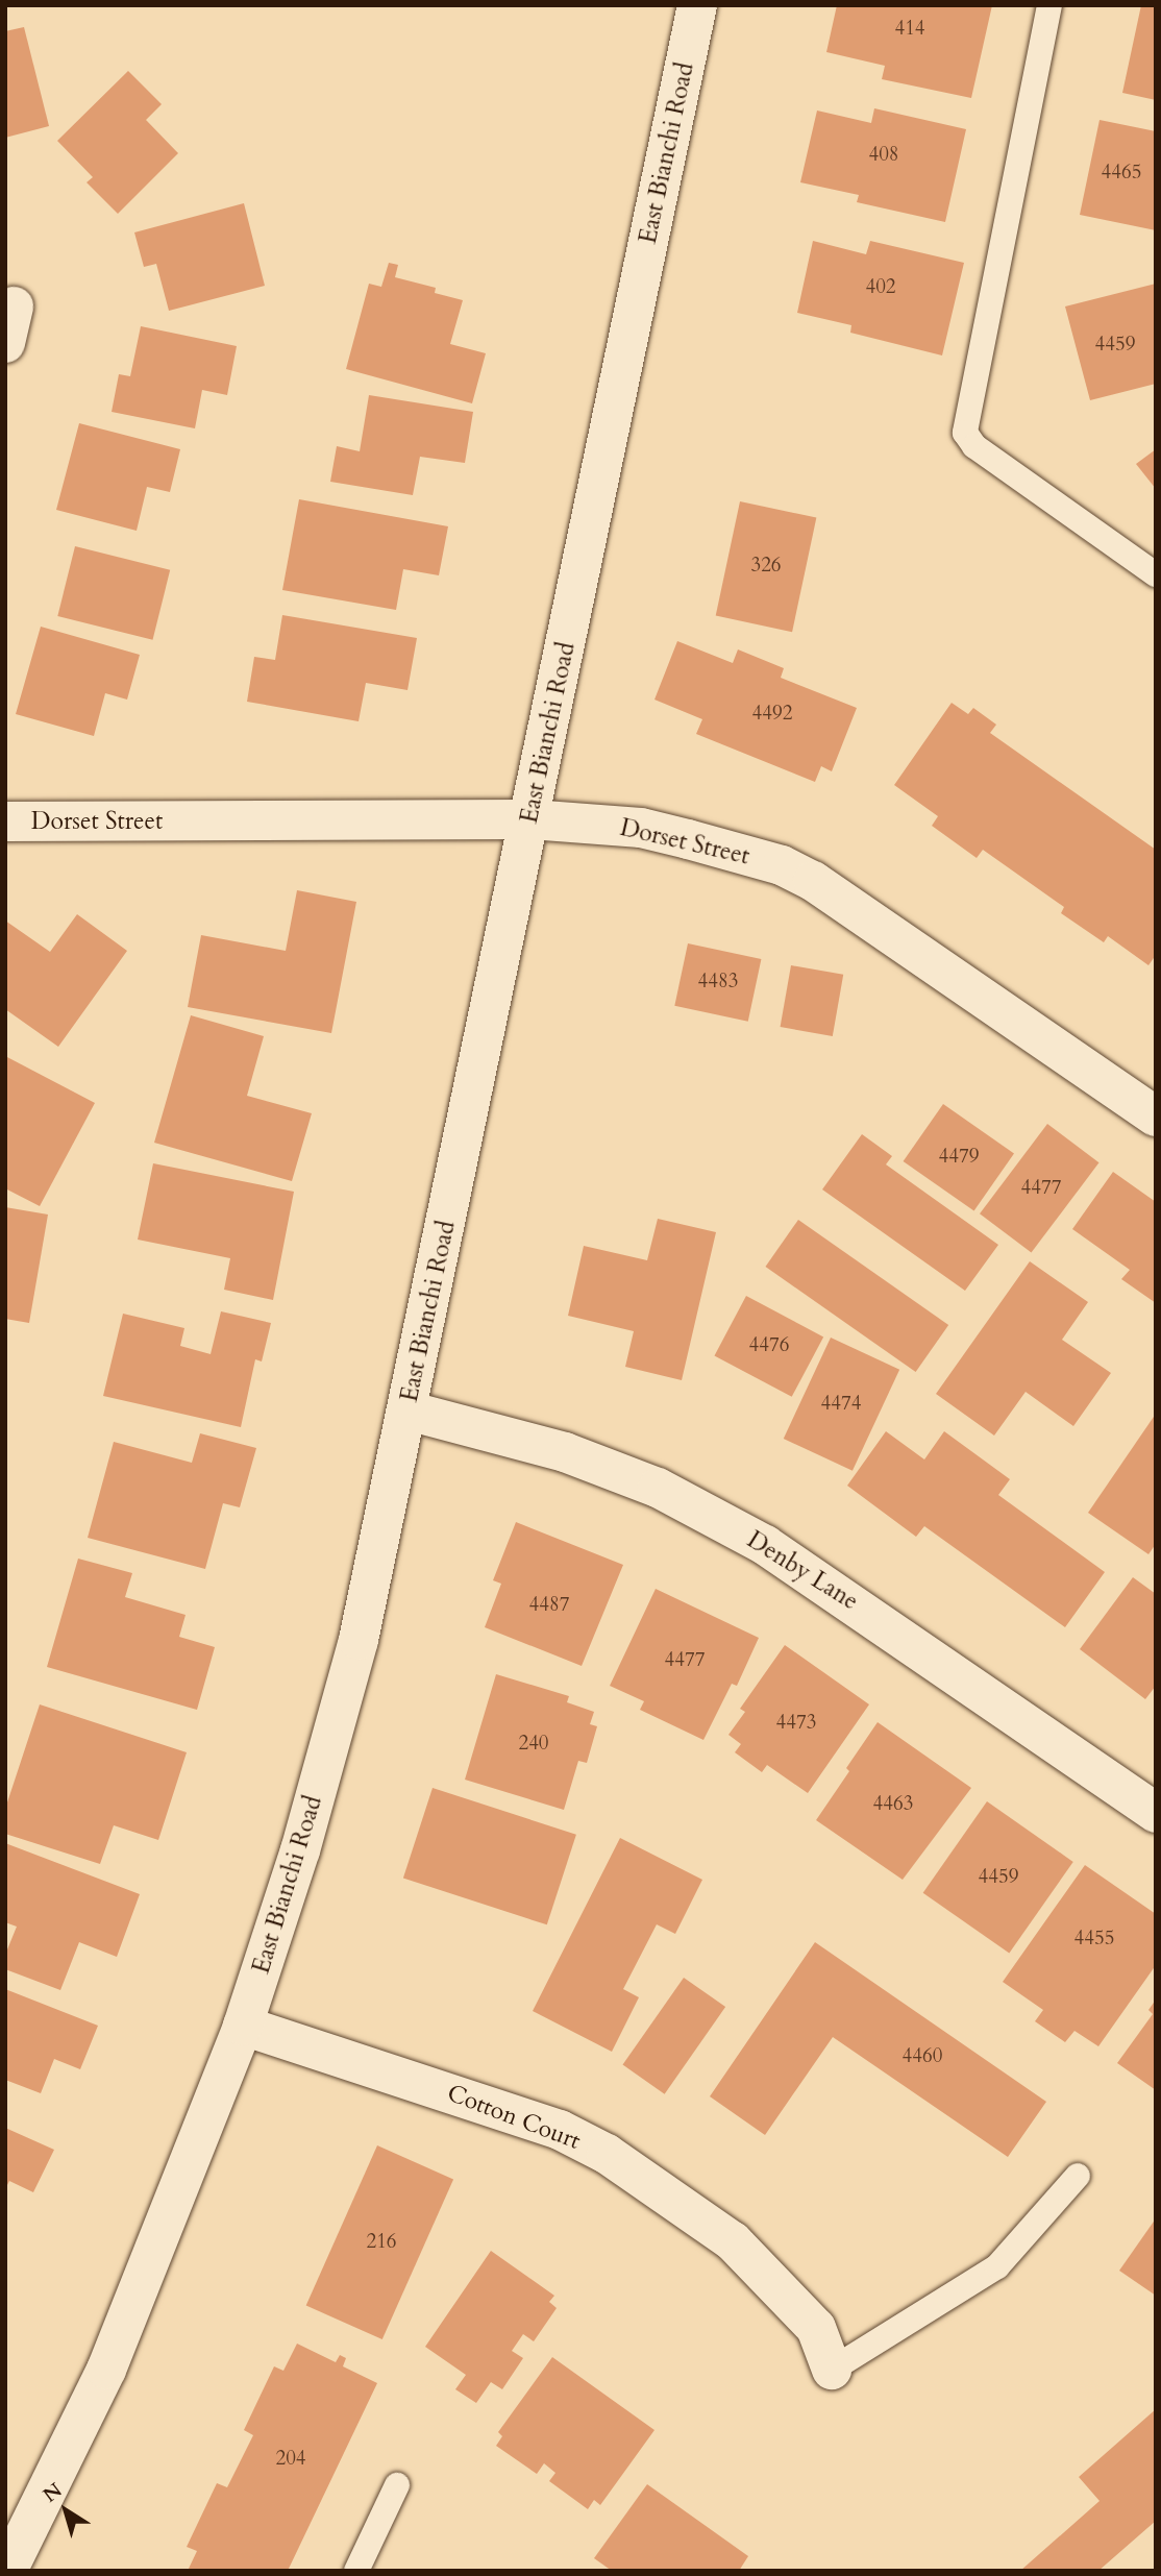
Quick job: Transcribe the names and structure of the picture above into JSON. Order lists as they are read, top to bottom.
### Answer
{
  "streets": {
    "street": [
      "East Bianchi Road",
      "Dorset Street",
      "Denby Lane",
      "Cotton Court"
    ]
  },
  "crossings": [
    ["East Bianchi Road", "Dorset Street"],
    ["East Bianchi Road", "Denby Lane"],
    ["East Bianchi Road", "Cotton Court"]
  ],
  "house_numbers": [
    "414",
    "408",
    "4465",
    "402",
    "4459",
    "326",
    "4492",
    "4483",
    "4479",
    "4477",
    "4476",
    "4474",
    "4487",
    "4477",
    "4473",
    "240",
    "4463",
    "4459",
    "4455",
    "4460",
    "216",
    "204"
  ],
  "north": "top left"
}
